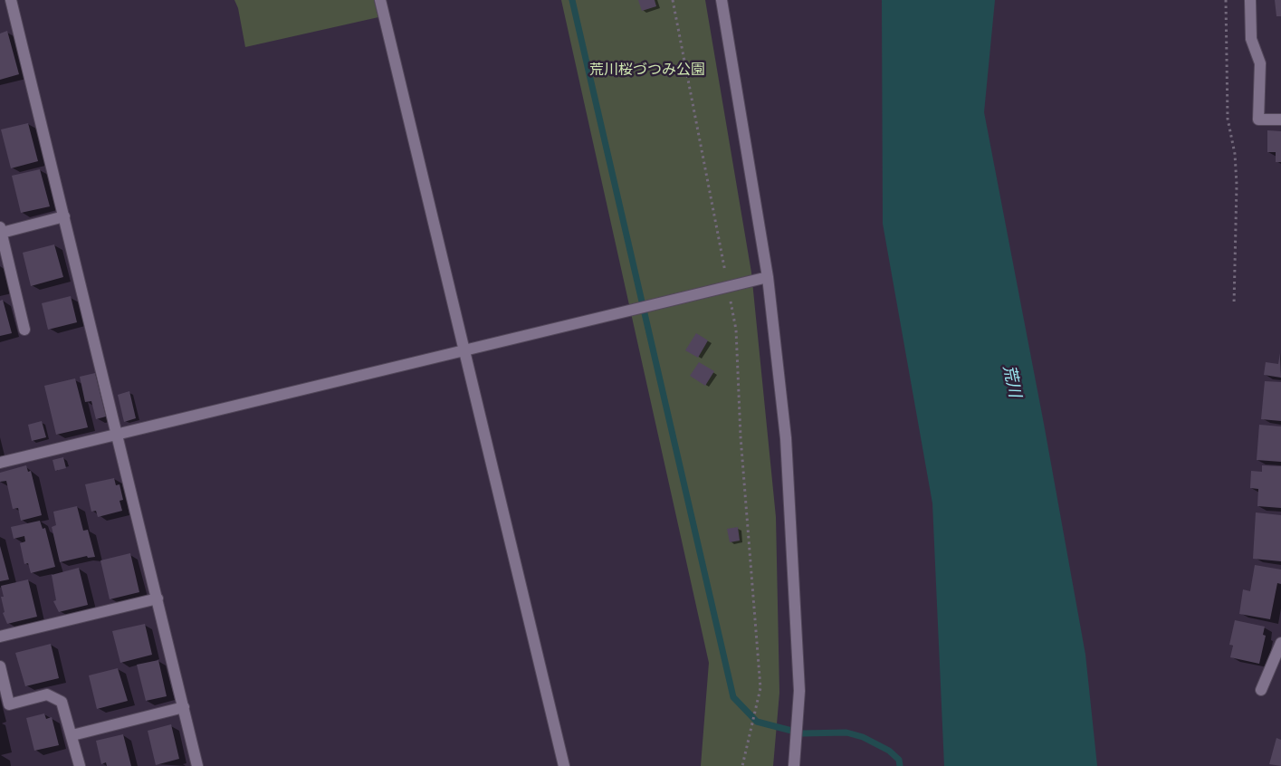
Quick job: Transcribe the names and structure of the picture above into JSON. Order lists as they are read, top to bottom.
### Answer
{
  "water": ["荒川"],
  "parks": ["荒川桜づつみ公園"]
}
